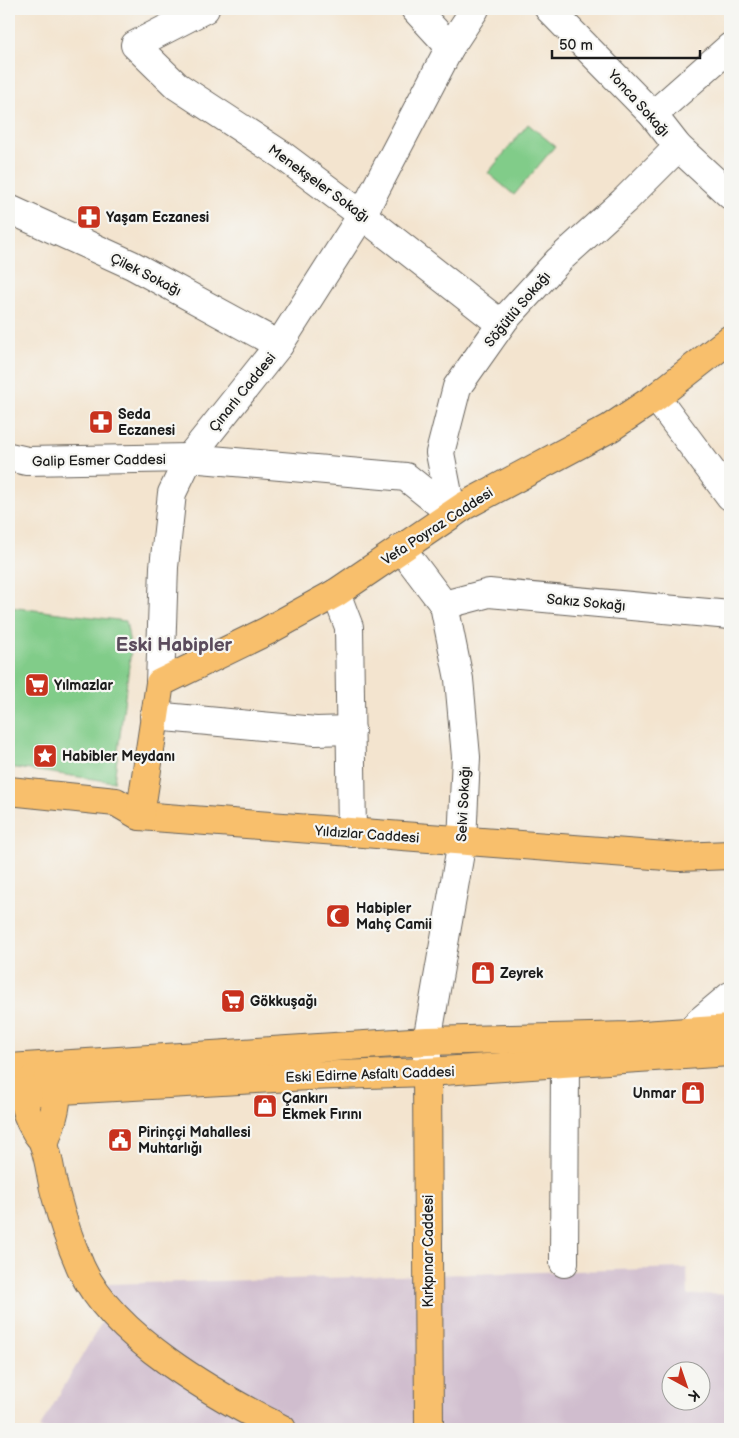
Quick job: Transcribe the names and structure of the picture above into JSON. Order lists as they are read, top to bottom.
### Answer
{
  "streets": {
    "main road": [
      "Çınarlı Caddesi",
      "Vefa Poyraz Caddesi",
      "Yıldızlar Caddesi",
      "Eski Edirne Asfaltı Caddesi",
      "Kırkpınar Caddesi"
    ],
    "street": [
      "Yonca Sokağı",
      "Menekşeler Sokağı",
      "Çilek Sokağı",
      "Söğütlü Sokağı",
      "Galip Esmer Caddesi",
      "Sakız Sokağı",
      "Selvi Sokağı"
    ]
  },
  "crossings": [
    ["Yonca Sokağı", "Söğütlü Sokağı"],
    ["Menekşeler Sokağı", "Söğütlü Sokağı"],
    ["Menekşeler Sokağı", "Çınarlı Caddesi"],
    ["Çilek Sokağı", "Çınarlı Caddesi"],
    ["Söğütlü Sokağı", "Galip Esmer Caddesi"],
    ["Söğütlü Sokağı", "Vefa Poyraz Caddesi"],
    ["Çınarlı Caddesi", "Galip Esmer Caddesi"],
    ["Çınarlı Caddesi", "Vefa Poyraz Caddesi"],
    ["Çınarlı Caddesi", "Yıldızlar Caddesi"],
    ["Galip Esmer Caddesi", "Vefa Poyraz Caddesi"],
    ["Vefa Poyraz Caddesi", "Selvi Sokağı"],
    ["Sakız Sokağı", "Selvi Sokağı"],
    ["Selvi Sokağı", "Yıldızlar Caddesi"],
    ["Selvi Sokağı", "Eski Edirne Asfaltı Caddesi"],
    ["Selvi Sokağı", "Kırkpınar Caddesi"],
    ["Eski Edirne Asfaltı Caddesi", "Kırkpınar Caddesi"]
  ],
  "districts": ["Eski Habipler"],
  "places": {
    "pharmacy": ["Yaşam Eczanesi", "Seda Eczanesi"],
    "supermarket": ["Yılmazlar", "Gökkuşağı"],
    "place": ["Habibler Meydanı"],
    "mosque": ["Habipler Mahç Camii"],
    "shop": ["Zeyrek", "Unmar", "Çankırı Ekmek Fırını"],
    "public building": ["Pirinççi Mahallesi Muhtarlığı"]
  },
  "scale_bar": "50 m",
  "north": "bottom right"
}
